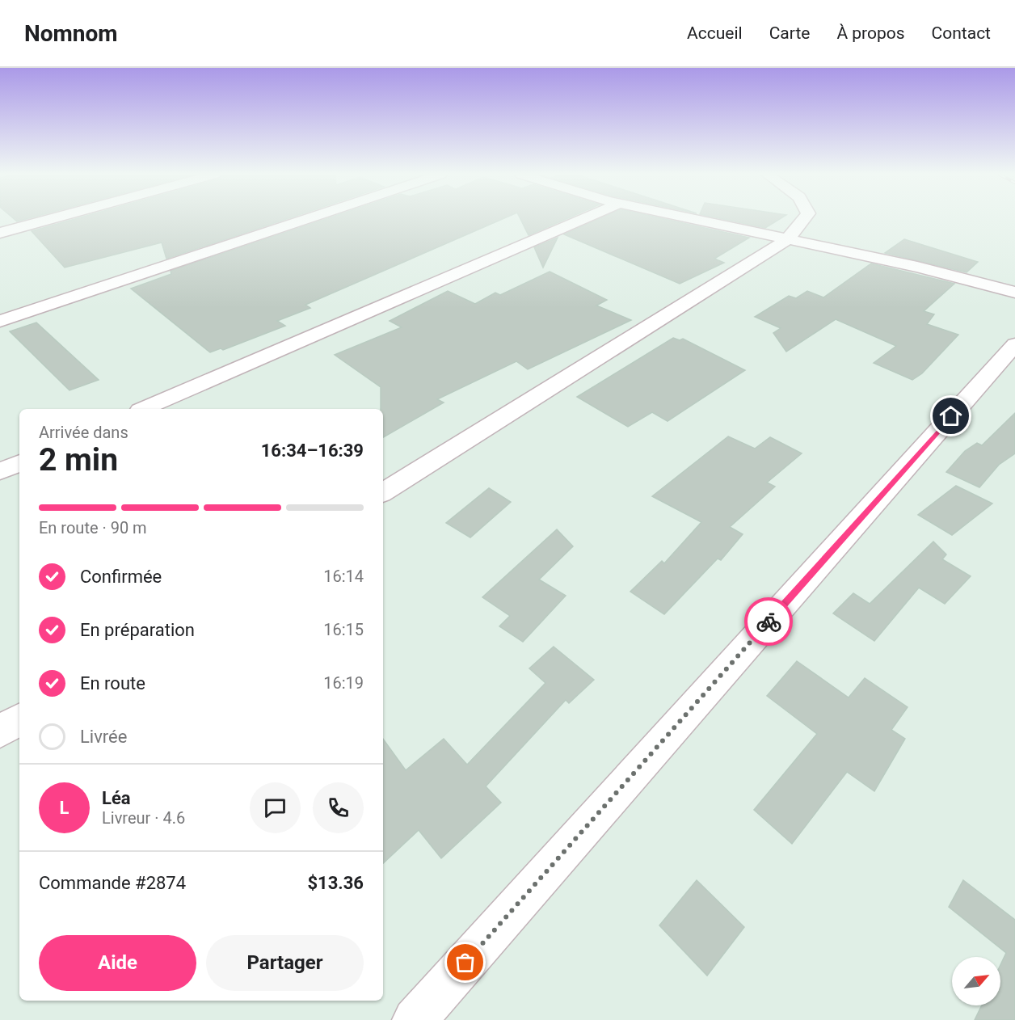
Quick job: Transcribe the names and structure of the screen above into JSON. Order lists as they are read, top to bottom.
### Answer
{
  "north": "top right",
  "page": {
    "header": "Nomnom",
    "nav": [
      "Accueil",
      "Carte",
      "À propos",
      "Contact"
    ],
    "heading": ["2 min", "Arrivée dans", "16:34–16:39"],
    "panel": [
      "Léa",
      "Livreur · 4.6",
      "Commande #2874",
      "$13.36"
    ],
    "bar": "En route · 90 m",
    "list": [
      ["Confirmée", "16:14"],
      ["En préparation", "16:15"],
      ["En route", "16:19"],
      "Livrée"
    ],
    "round": "L",
    "buttons": ["Aide", "Partager"]
  }
}
